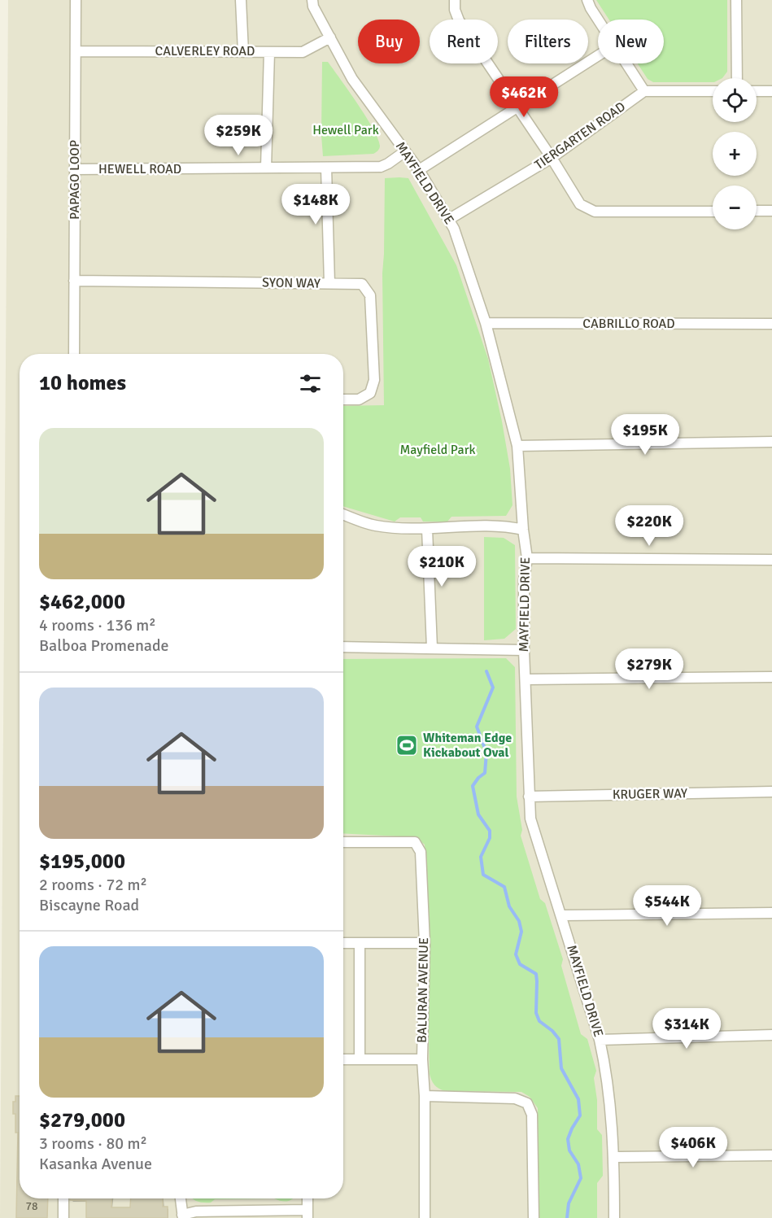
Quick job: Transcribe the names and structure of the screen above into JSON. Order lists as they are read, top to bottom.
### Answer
{
  "streets": {
    "street": [
      "CALVERLEY ROAD",
      "TIERGARTEN ROAD",
      "HEWELL ROAD",
      "PAPAGO LOOP",
      "MAYFIELD DRIVE",
      "SYON WAY",
      "CABRILLO ROAD",
      "KRUGER WAY",
      "BALURAN AVENUE"
    ]
  },
  "crossings": [
    ["CALVERLEY ROAD", "PAPAGO LOOP"],
    ["CALVERLEY ROAD", "MAYFIELD DRIVE"],
    ["TIERGARTEN ROAD", "MAYFIELD DRIVE"],
    ["HEWELL ROAD", "PAPAGO LOOP"],
    ["HEWELL ROAD", "MAYFIELD DRIVE"],
    ["PAPAGO LOOP", "SYON WAY"],
    ["MAYFIELD DRIVE", "CABRILLO ROAD"],
    ["MAYFIELD DRIVE", "KRUGER WAY"]
  ],
  "parks": ["Hewell Park", "Mayfield Park"],
  "places": {
    "sports": ["Whiteman Edge Kickabout Oval"]
  },
  "house_numbers": ["78"],
  "page": {
    "chip": [
      "Buy",
      "Rent",
      "Filters",
      "New"
    ],
    "price": [
      "$462K",
      "$259K",
      "$148K",
      "$195K",
      "$220K",
      "$210K",
      "$279K",
      "$544K",
      "$314K",
      "$406K"
    ],
    "map_buttons": ["+", "−"],
    "heading": "10 homes",
    "list": [
      {
        "name": "$462,000",
        "note": "4 rooms · 136 m² · Balboa Promenade"
      },
      {
        "name": "$195,000",
        "note": "2 rooms · 72 m² · Biscayne Road"
      },
      {
        "name": "$279,000",
        "note": "3 rooms · 80 m² · Kasanka Avenue"
      }
    ]
  }
}
